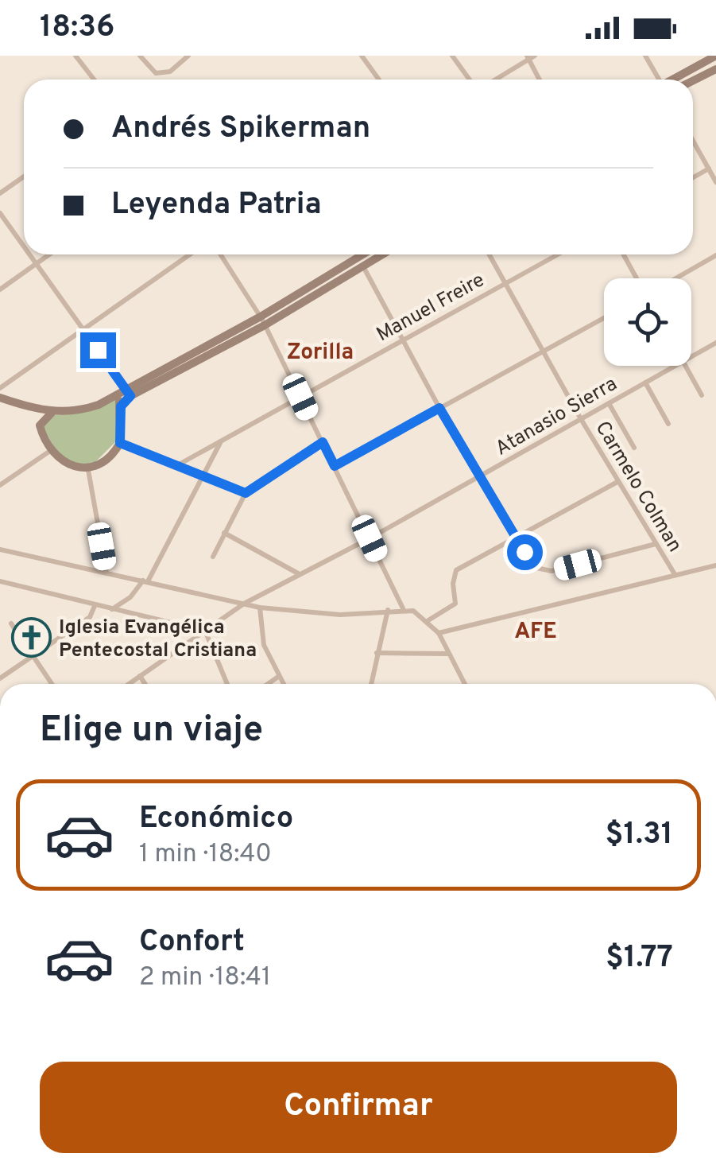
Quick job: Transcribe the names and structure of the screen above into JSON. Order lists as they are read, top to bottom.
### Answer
{
  "streets": {
    "street": ["Manuel Freire", "Atanasio Sierra", "Carmelo Colman"]
  },
  "crossings": [
    ["Manuel Freire", "Carmelo Colman"],
    ["Atanasio Sierra", "Carmelo Colman"]
  ],
  "districts": ["Zorilla", "AFE"],
  "places": {
    "church": ["Iglesia Evangélica Pentecostal Cristiana"]
  },
  "page": {
    "status": "18:36",
    "banner": ["Andrés Spikerman", "Leyenda Patria"],
    "heading": "Elige un viaje",
    "list": [
      {
        "name": "Económico",
        "note": "1 min · 18:40",
        "value": "$1.31"
      },
      {
        "name": "Confort",
        "note": "2 min · 18:41",
        "value": "$1.77"
      }
    ],
    "buttons": "Confirmar"
  }
}
